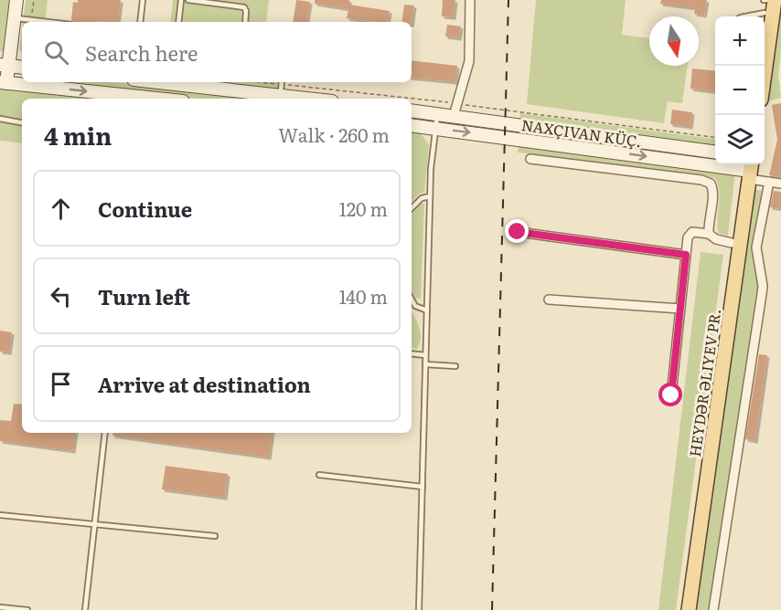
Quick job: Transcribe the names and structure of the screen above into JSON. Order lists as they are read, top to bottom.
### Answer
{
  "streets": {
    "main road": ["HEYDƏR ƏLIYEV PR."]
  },
  "north": "bottom",
  "page": {
    "map_buttons": ["+", "−"],
    "search": "Search here",
    "heading": ["4 min", "Walk · 260 m"],
    "list": [
      ["Continue", "120 m"],
      ["Turn left", "140 m"],
      "Arrive at destination"
    ]
  }
}
